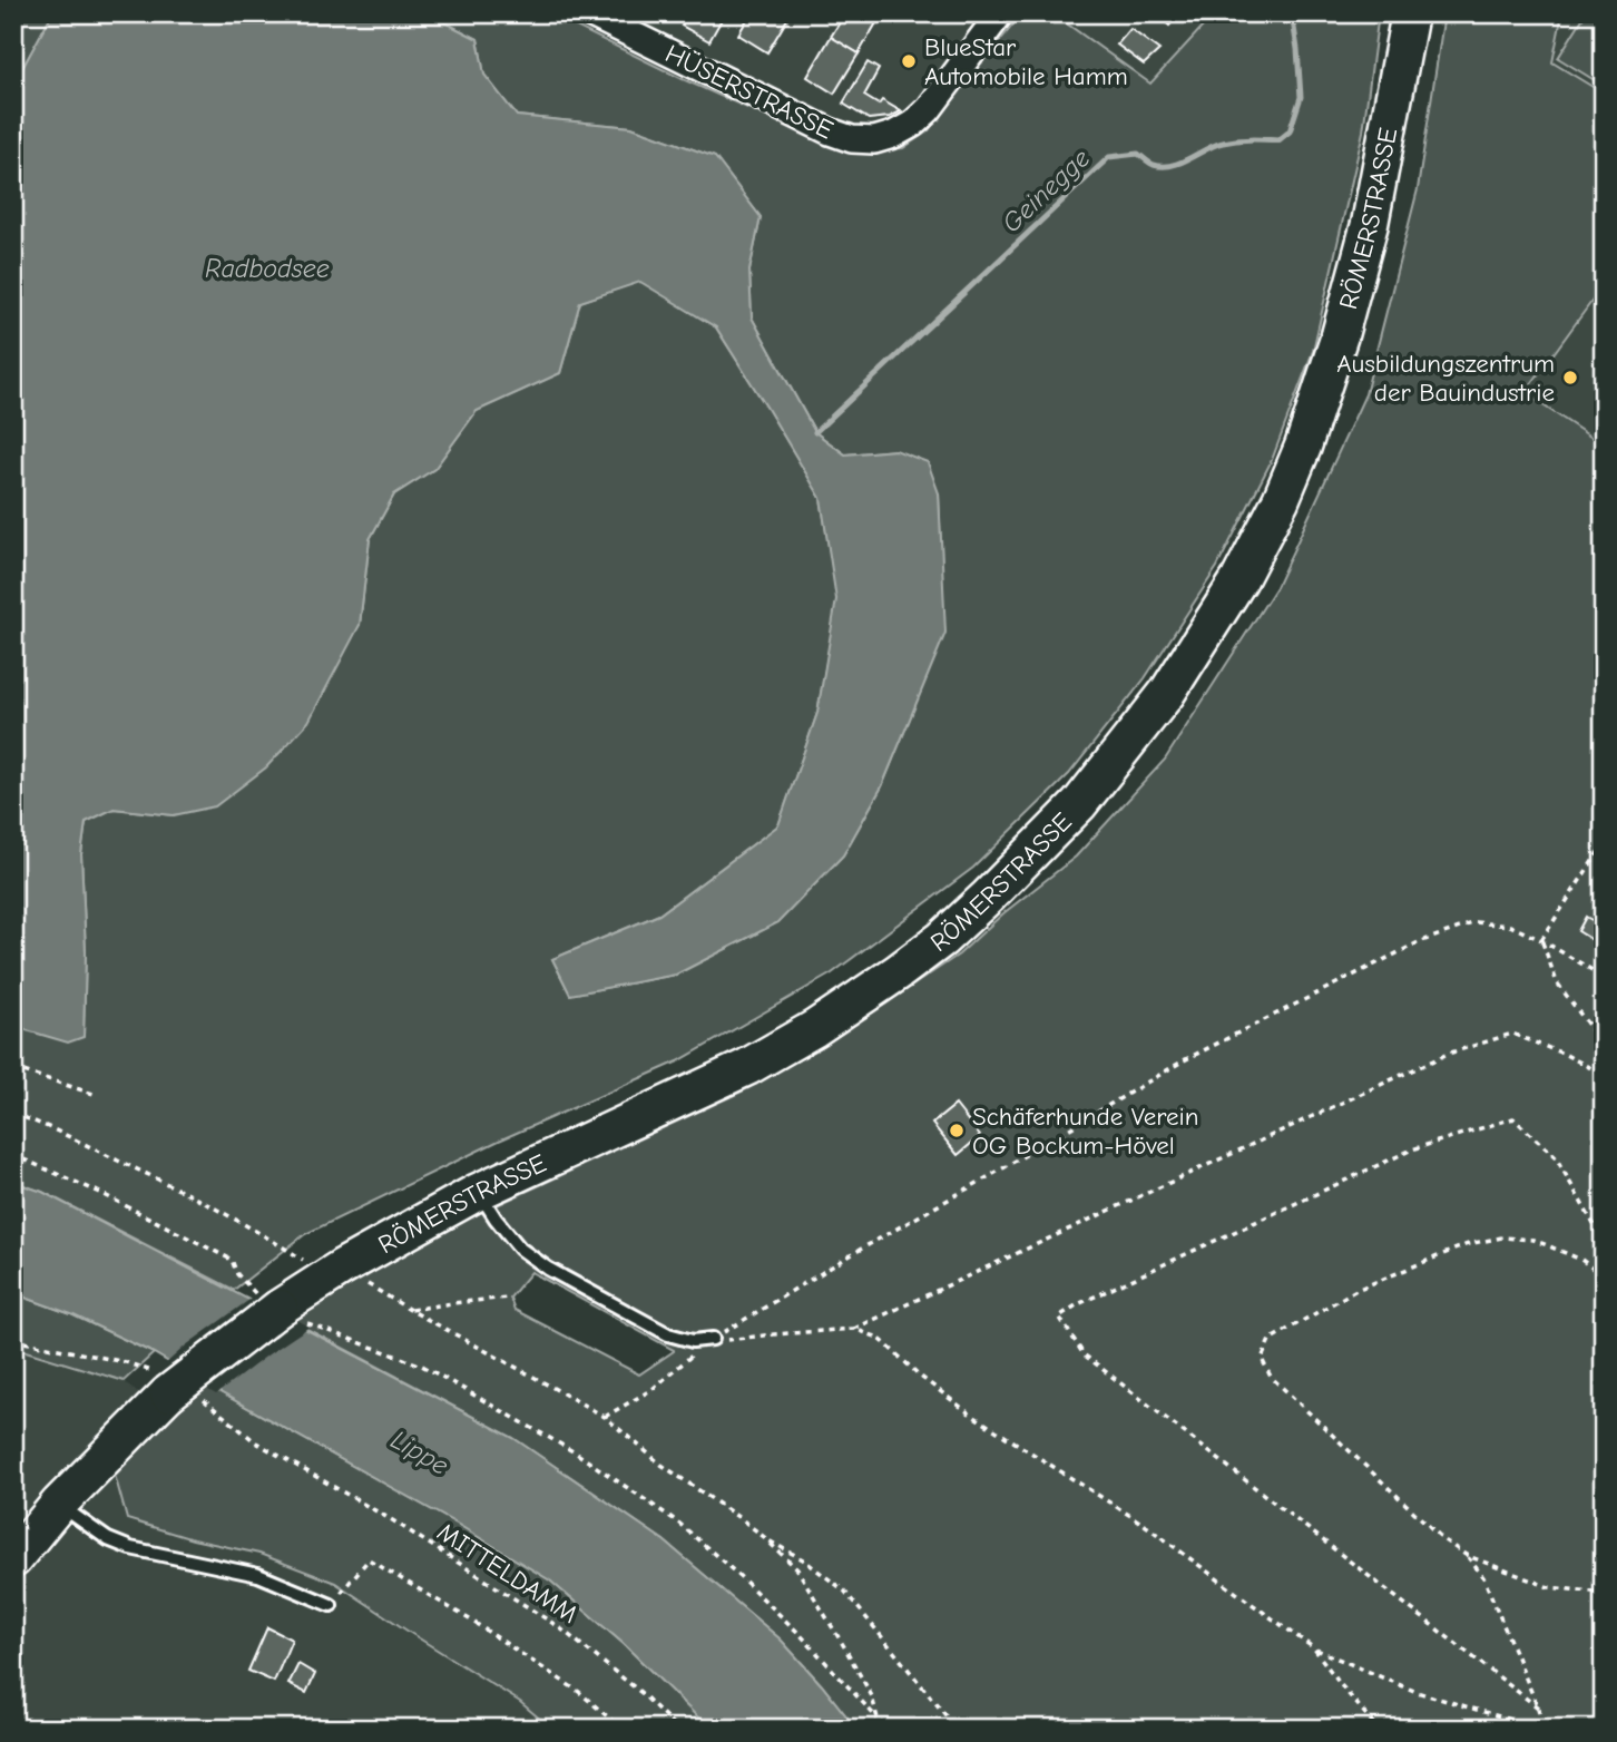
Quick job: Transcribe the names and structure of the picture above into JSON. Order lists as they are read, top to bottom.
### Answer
{
  "streets": {
    "main road": ["RÖMERSTRASSE"],
    "street": ["HÜSERSTRASSE"],
    "path": ["MITTELDAMM"]
  },
  "water": ["Geinegge", "Radbodsee", "Lippe"],
  "places": ["BlueStar Automobile Hamm", "Ausbildungszentrum der Bauindustrie", "Schäferhunde Verein OG Bockum-Hövel"]
}
